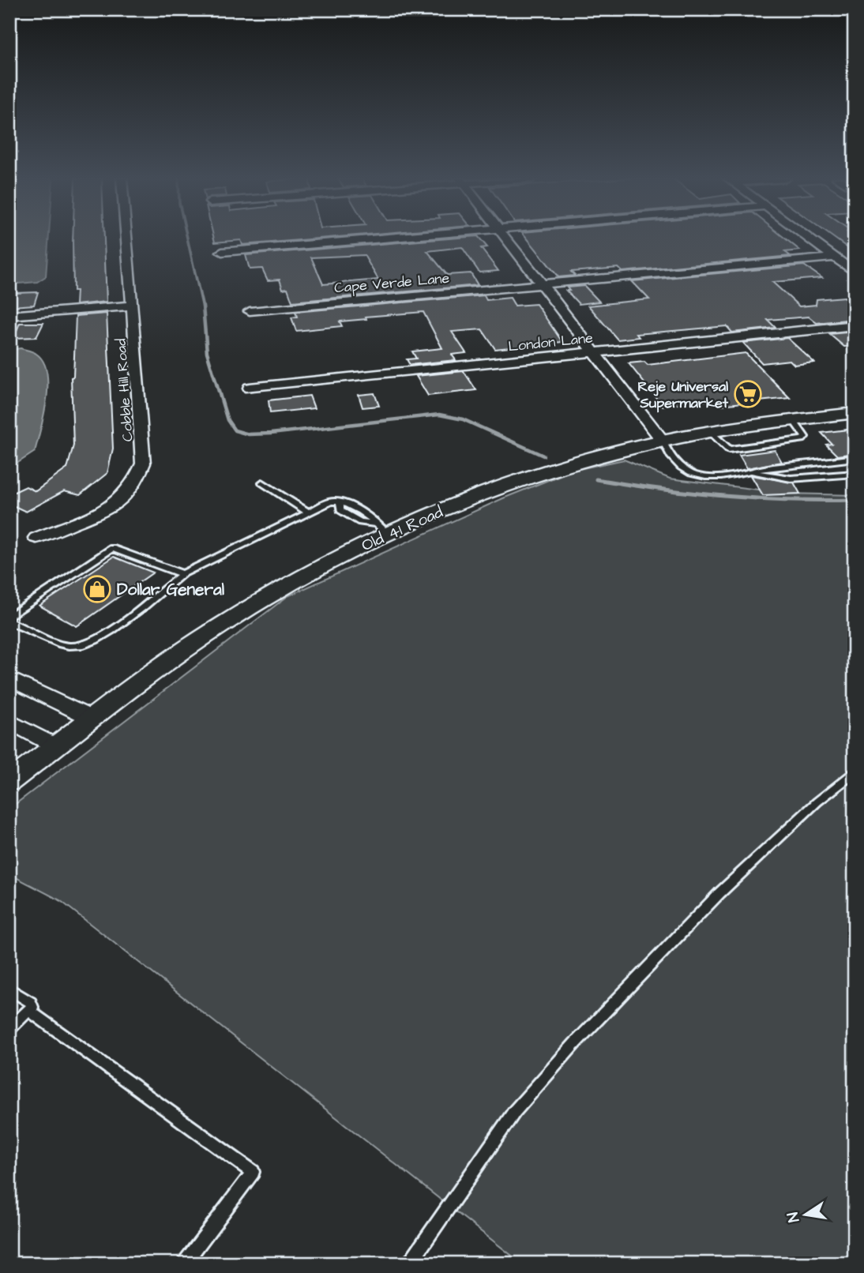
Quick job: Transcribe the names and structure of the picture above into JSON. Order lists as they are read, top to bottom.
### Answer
{
  "streets": {
    "street": [
      "Cape Verde Lane",
      "London Lane",
      "Cobble Hill Road",
      "Old 41 Road"
    ]
  },
  "places": {
    "supermarket": ["Reje Universal Supermarket"],
    "shop": ["Dollar General"]
  },
  "north": "left"
}
